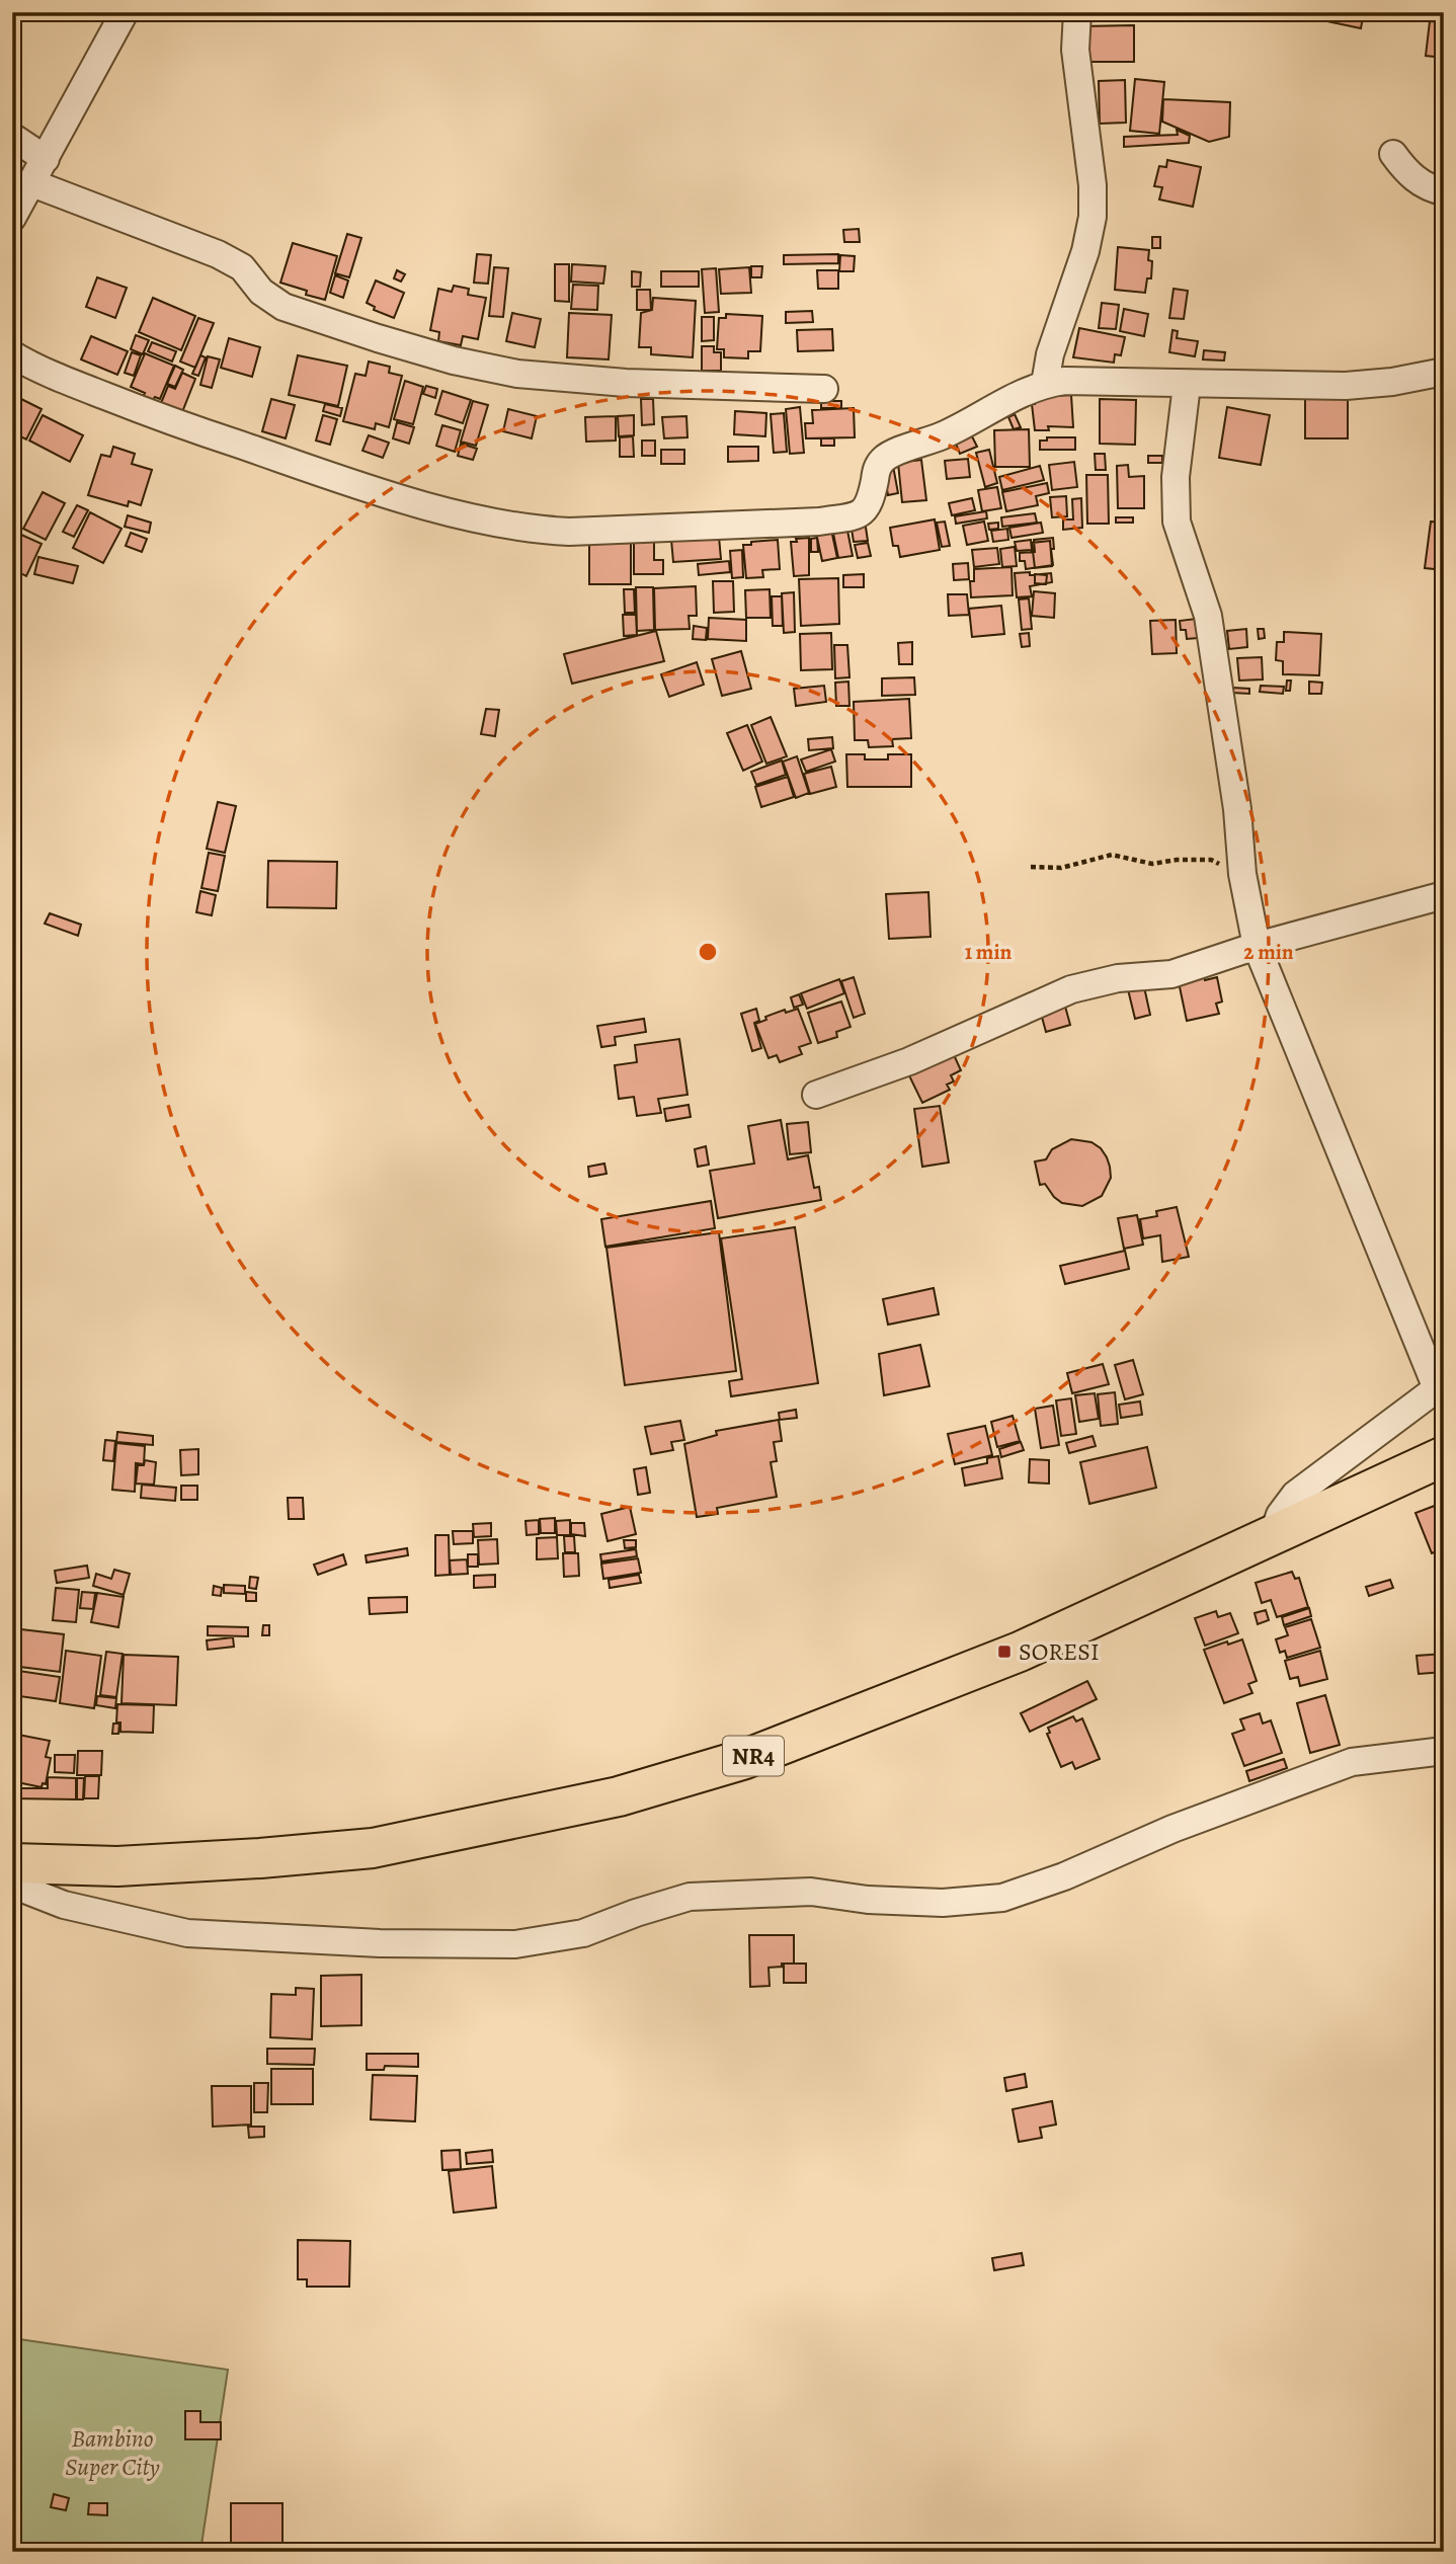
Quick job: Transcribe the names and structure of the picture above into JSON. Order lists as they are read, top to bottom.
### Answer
{
  "streets": {
    "highway": ["NR4"]
  },
  "parks": ["Bambino Super City"],
  "places": {
    "transit": ["SORESI"]
  },
  "rings": ["1 min", "2 min"]
}
